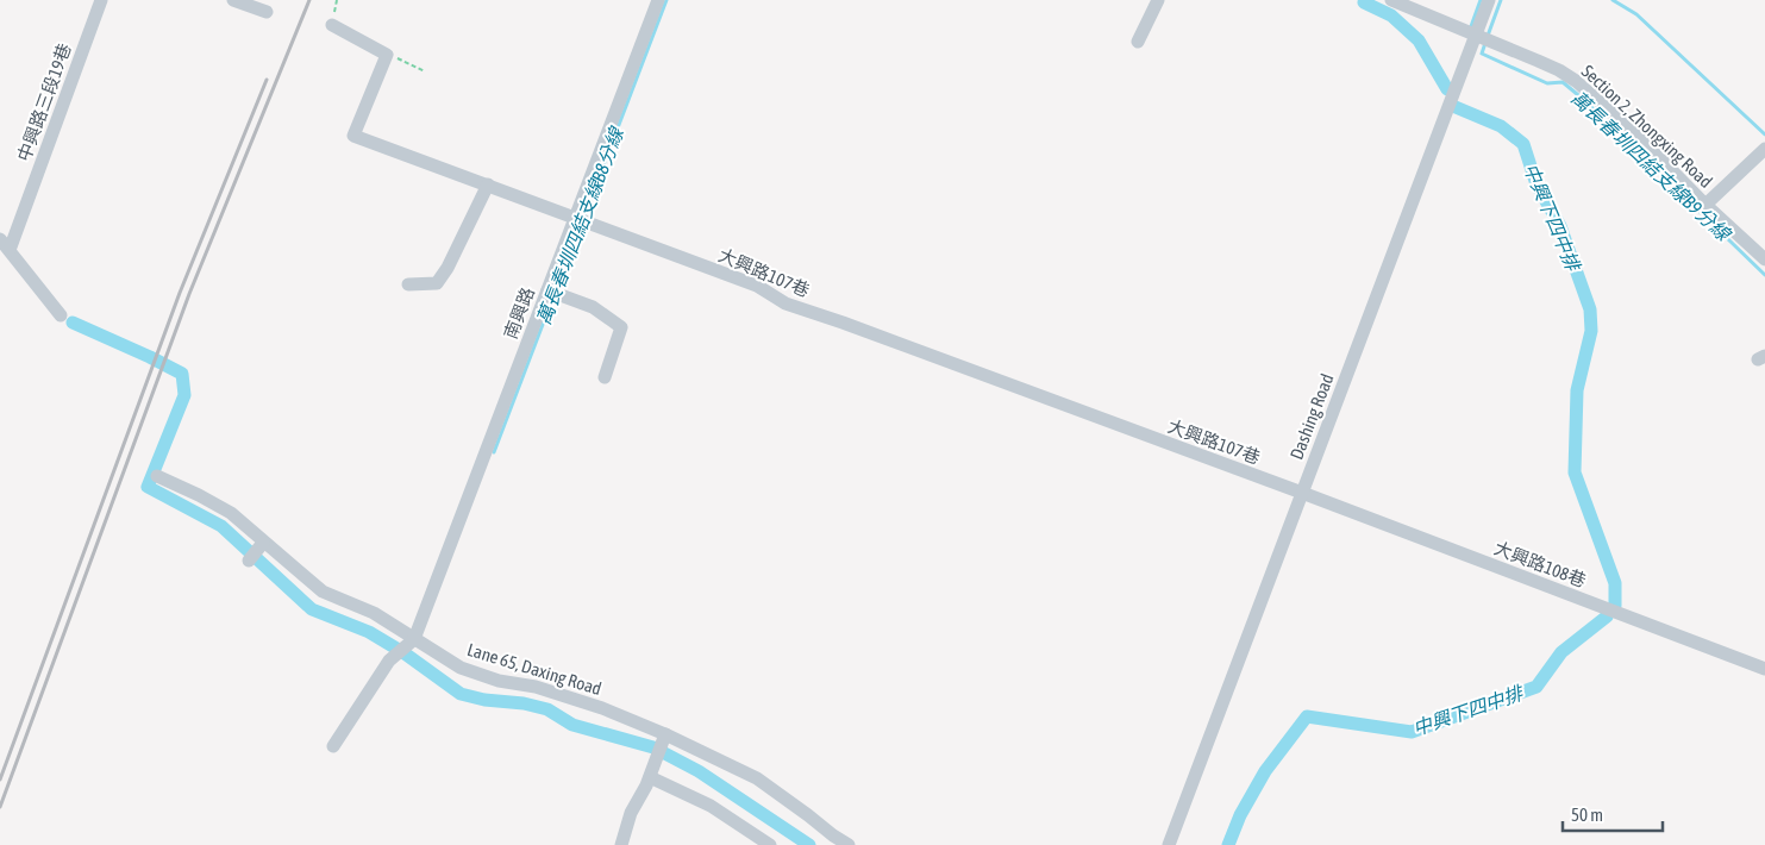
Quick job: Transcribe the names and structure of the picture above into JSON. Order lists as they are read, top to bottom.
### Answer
{
  "streets": {
    "street": [
      "中興路三段19巷",
      "Section 2, Zhongxing Road",
      "大興路107巷",
      "南興路",
      "Dashing Road",
      "大興路108巷",
      "Lane 65, Daxing Road"
    ]
  },
  "crossings": [
    ["Section 2, Zhongxing Road", "Dashing Road"],
    ["大興路107巷", "南興路"],
    ["大興路107巷", "Dashing Road"],
    ["大興路107巷", "大興路108巷"],
    ["南興路", "Lane 65, Daxing Road"],
    ["Dashing Road", "大興路108巷"]
  ],
  "water": ["萬長春圳四結支線B9分線", "中興下四中排", "萬長春圳四結支線B8分線"],
  "scale_bar": "50 m"
}
